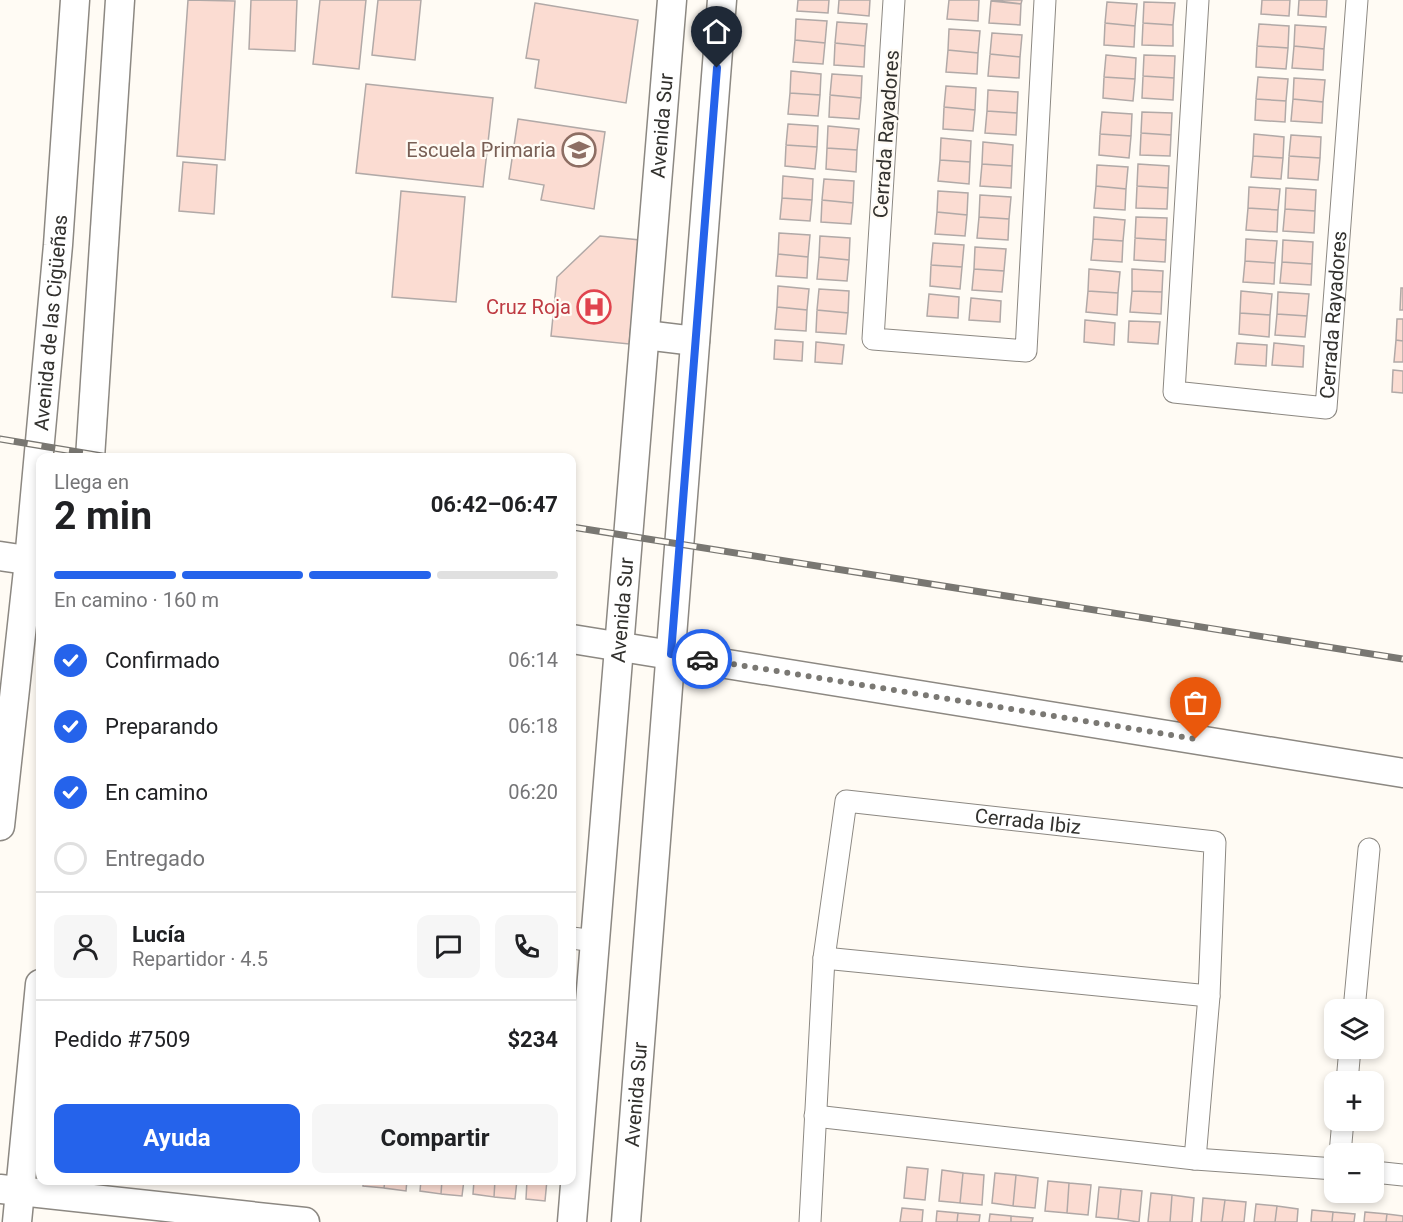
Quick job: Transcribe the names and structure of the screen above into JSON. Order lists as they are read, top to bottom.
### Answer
{
  "streets": {
    "main road": ["Avenida Sur", "Avenida de las Cigüeñas"],
    "street": ["Cerrada Rayadores", "Cerrada Ibiz"]
  },
  "places": {
    "school or university": ["Escuela Primaria"],
    "hospital": ["Cruz Roja"]
  },
  "page": {
    "heading": ["2 min", "Llega en", "06:42–06:47"],
    "panel": [
      "Lucía",
      "Repartidor · 4.5",
      "Pedido #7509",
      "$234"
    ],
    "bar": "En camino · 160 m",
    "list": [
      ["Confirmado", "06:14"],
      ["Preparando", "06:18"],
      ["En camino", "06:20"],
      "Entregado"
    ],
    "map_buttons": ["+", "−"],
    "buttons": ["Ayuda", "Compartir"]
  }
}
